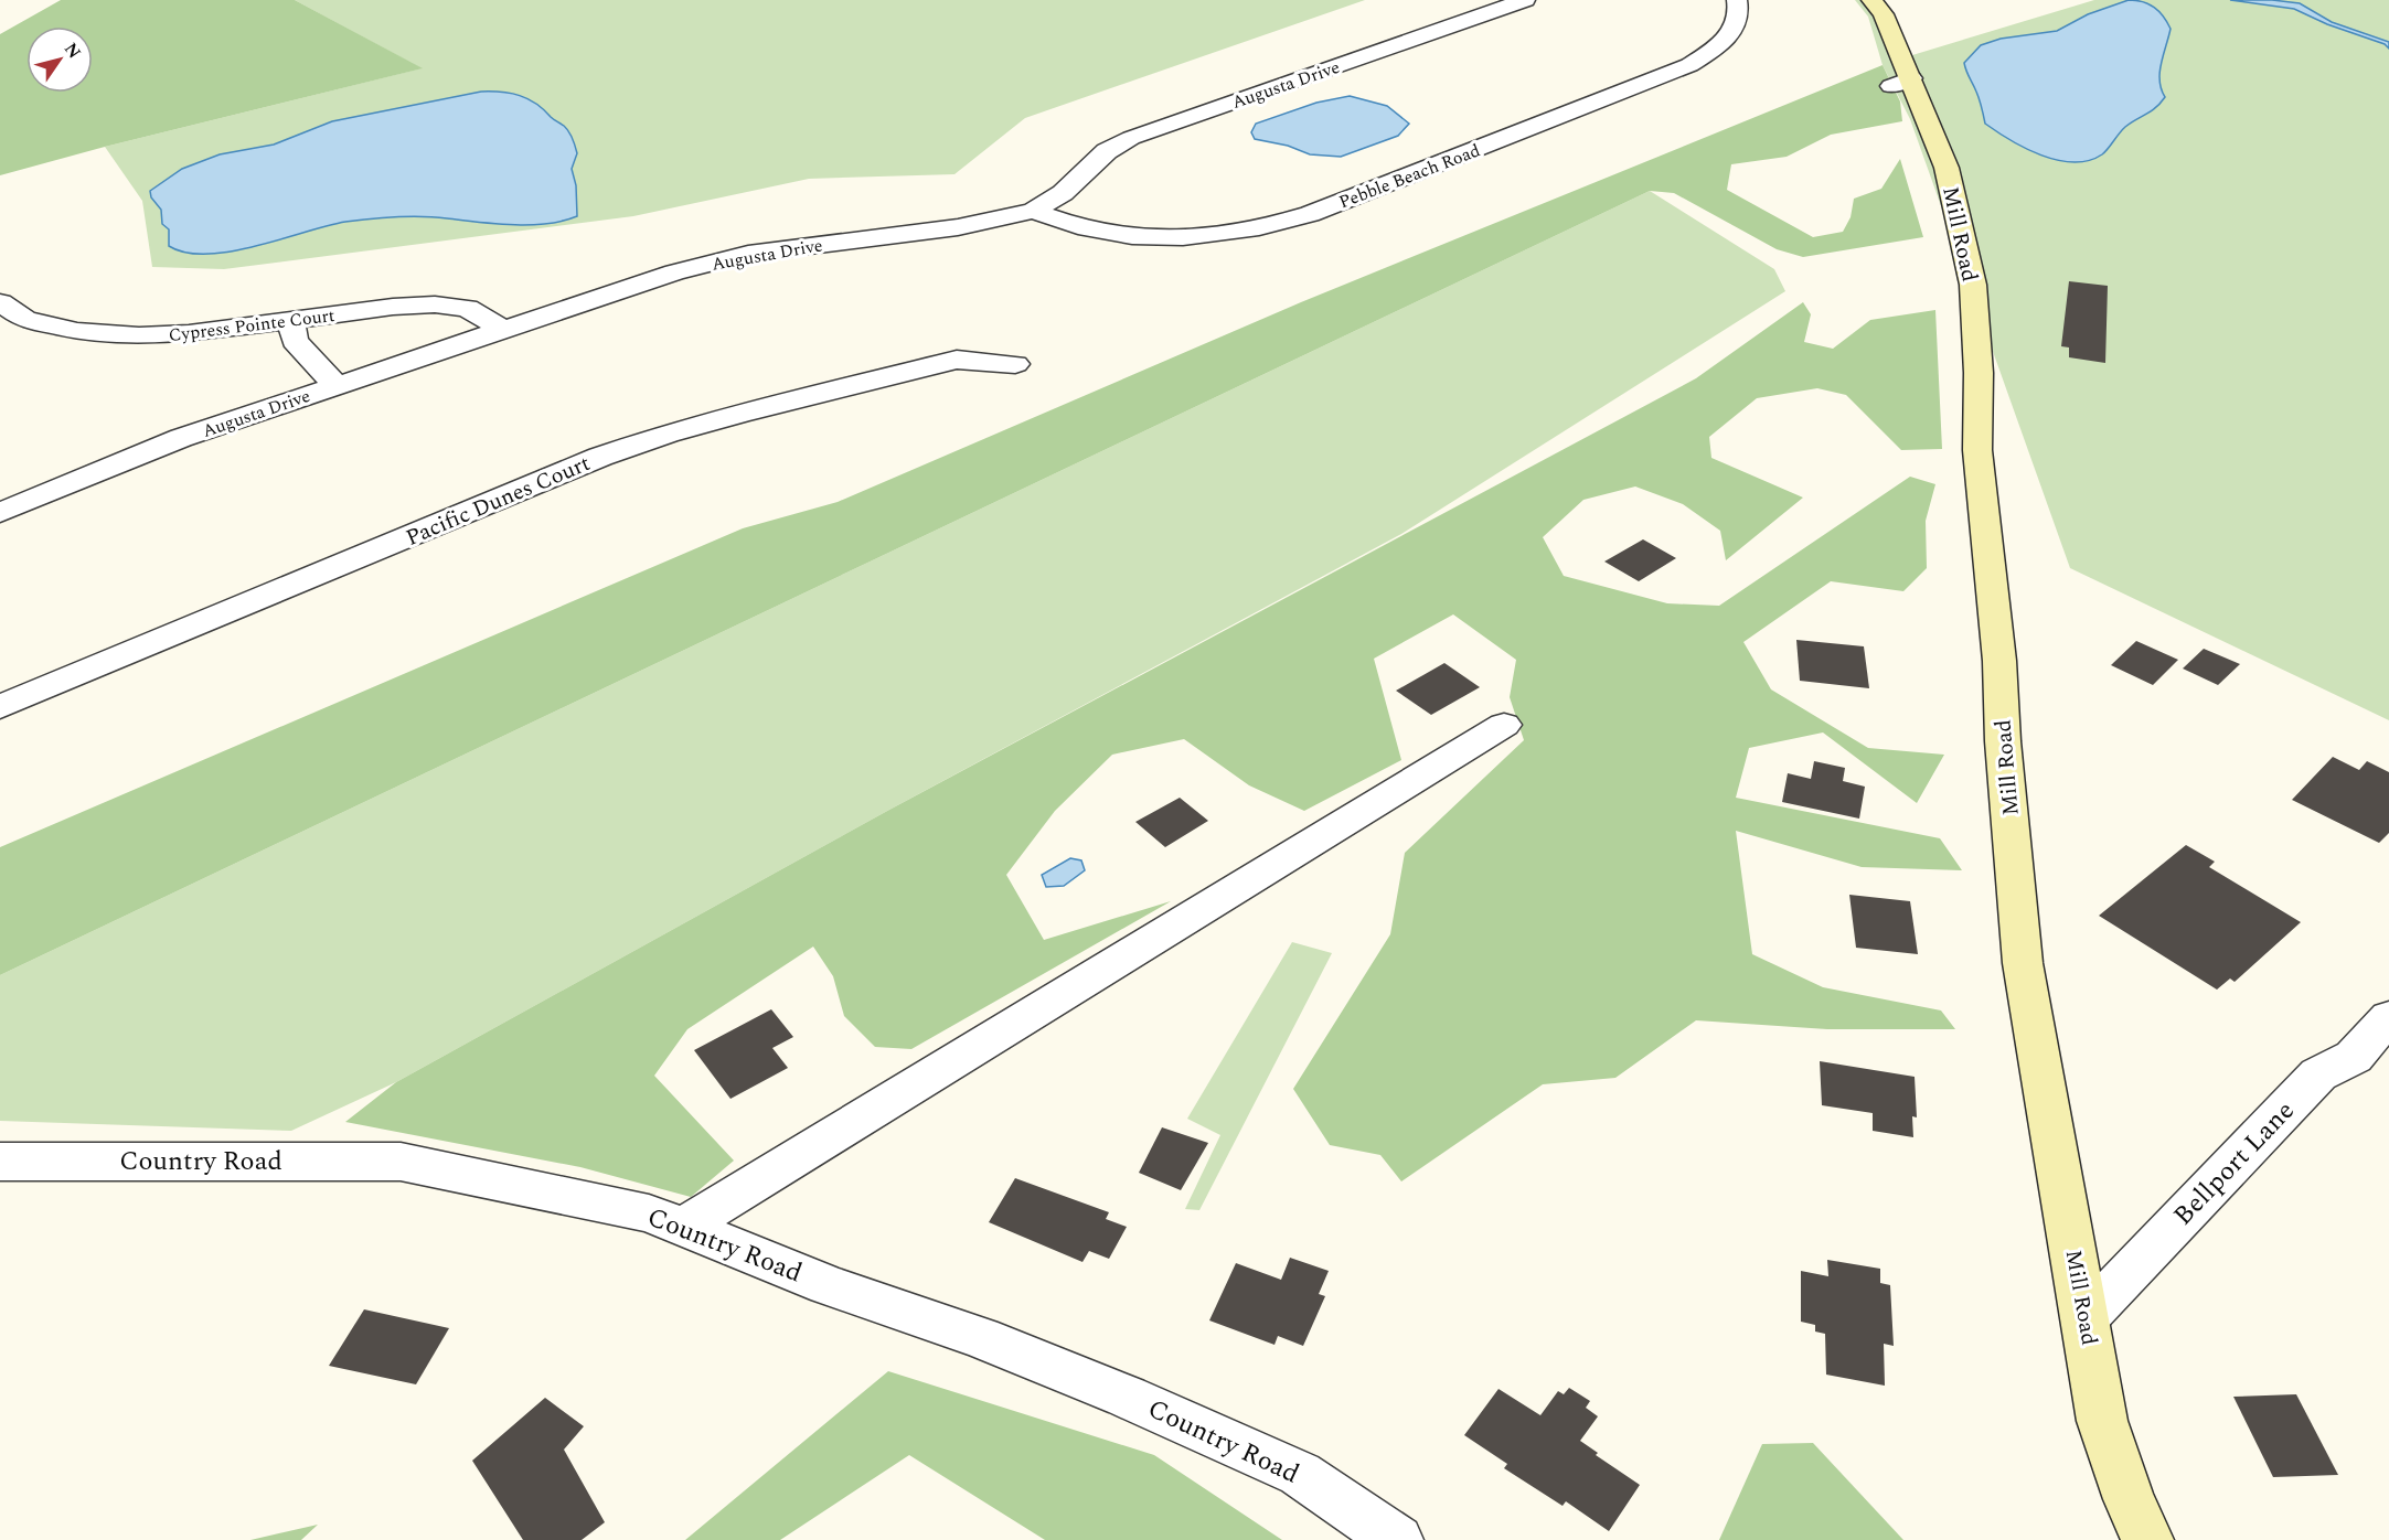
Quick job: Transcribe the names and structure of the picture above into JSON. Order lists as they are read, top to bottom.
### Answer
{
  "streets": {
    "main road": ["Mill Road"],
    "street": [
      "Augusta Drive",
      "Pebble Beach Road",
      "Cypress Pointe Court",
      "Pacific Dunes Court",
      "Country Road",
      "Bellport Lane"
    ]
  },
  "crossings": [
    ["Augusta Drive", "Pebble Beach Road"],
    ["Augusta Drive", "Cypress Pointe Court"],
    ["Mill Road", "Bellport Lane"]
  ],
  "north": "top right"
}
